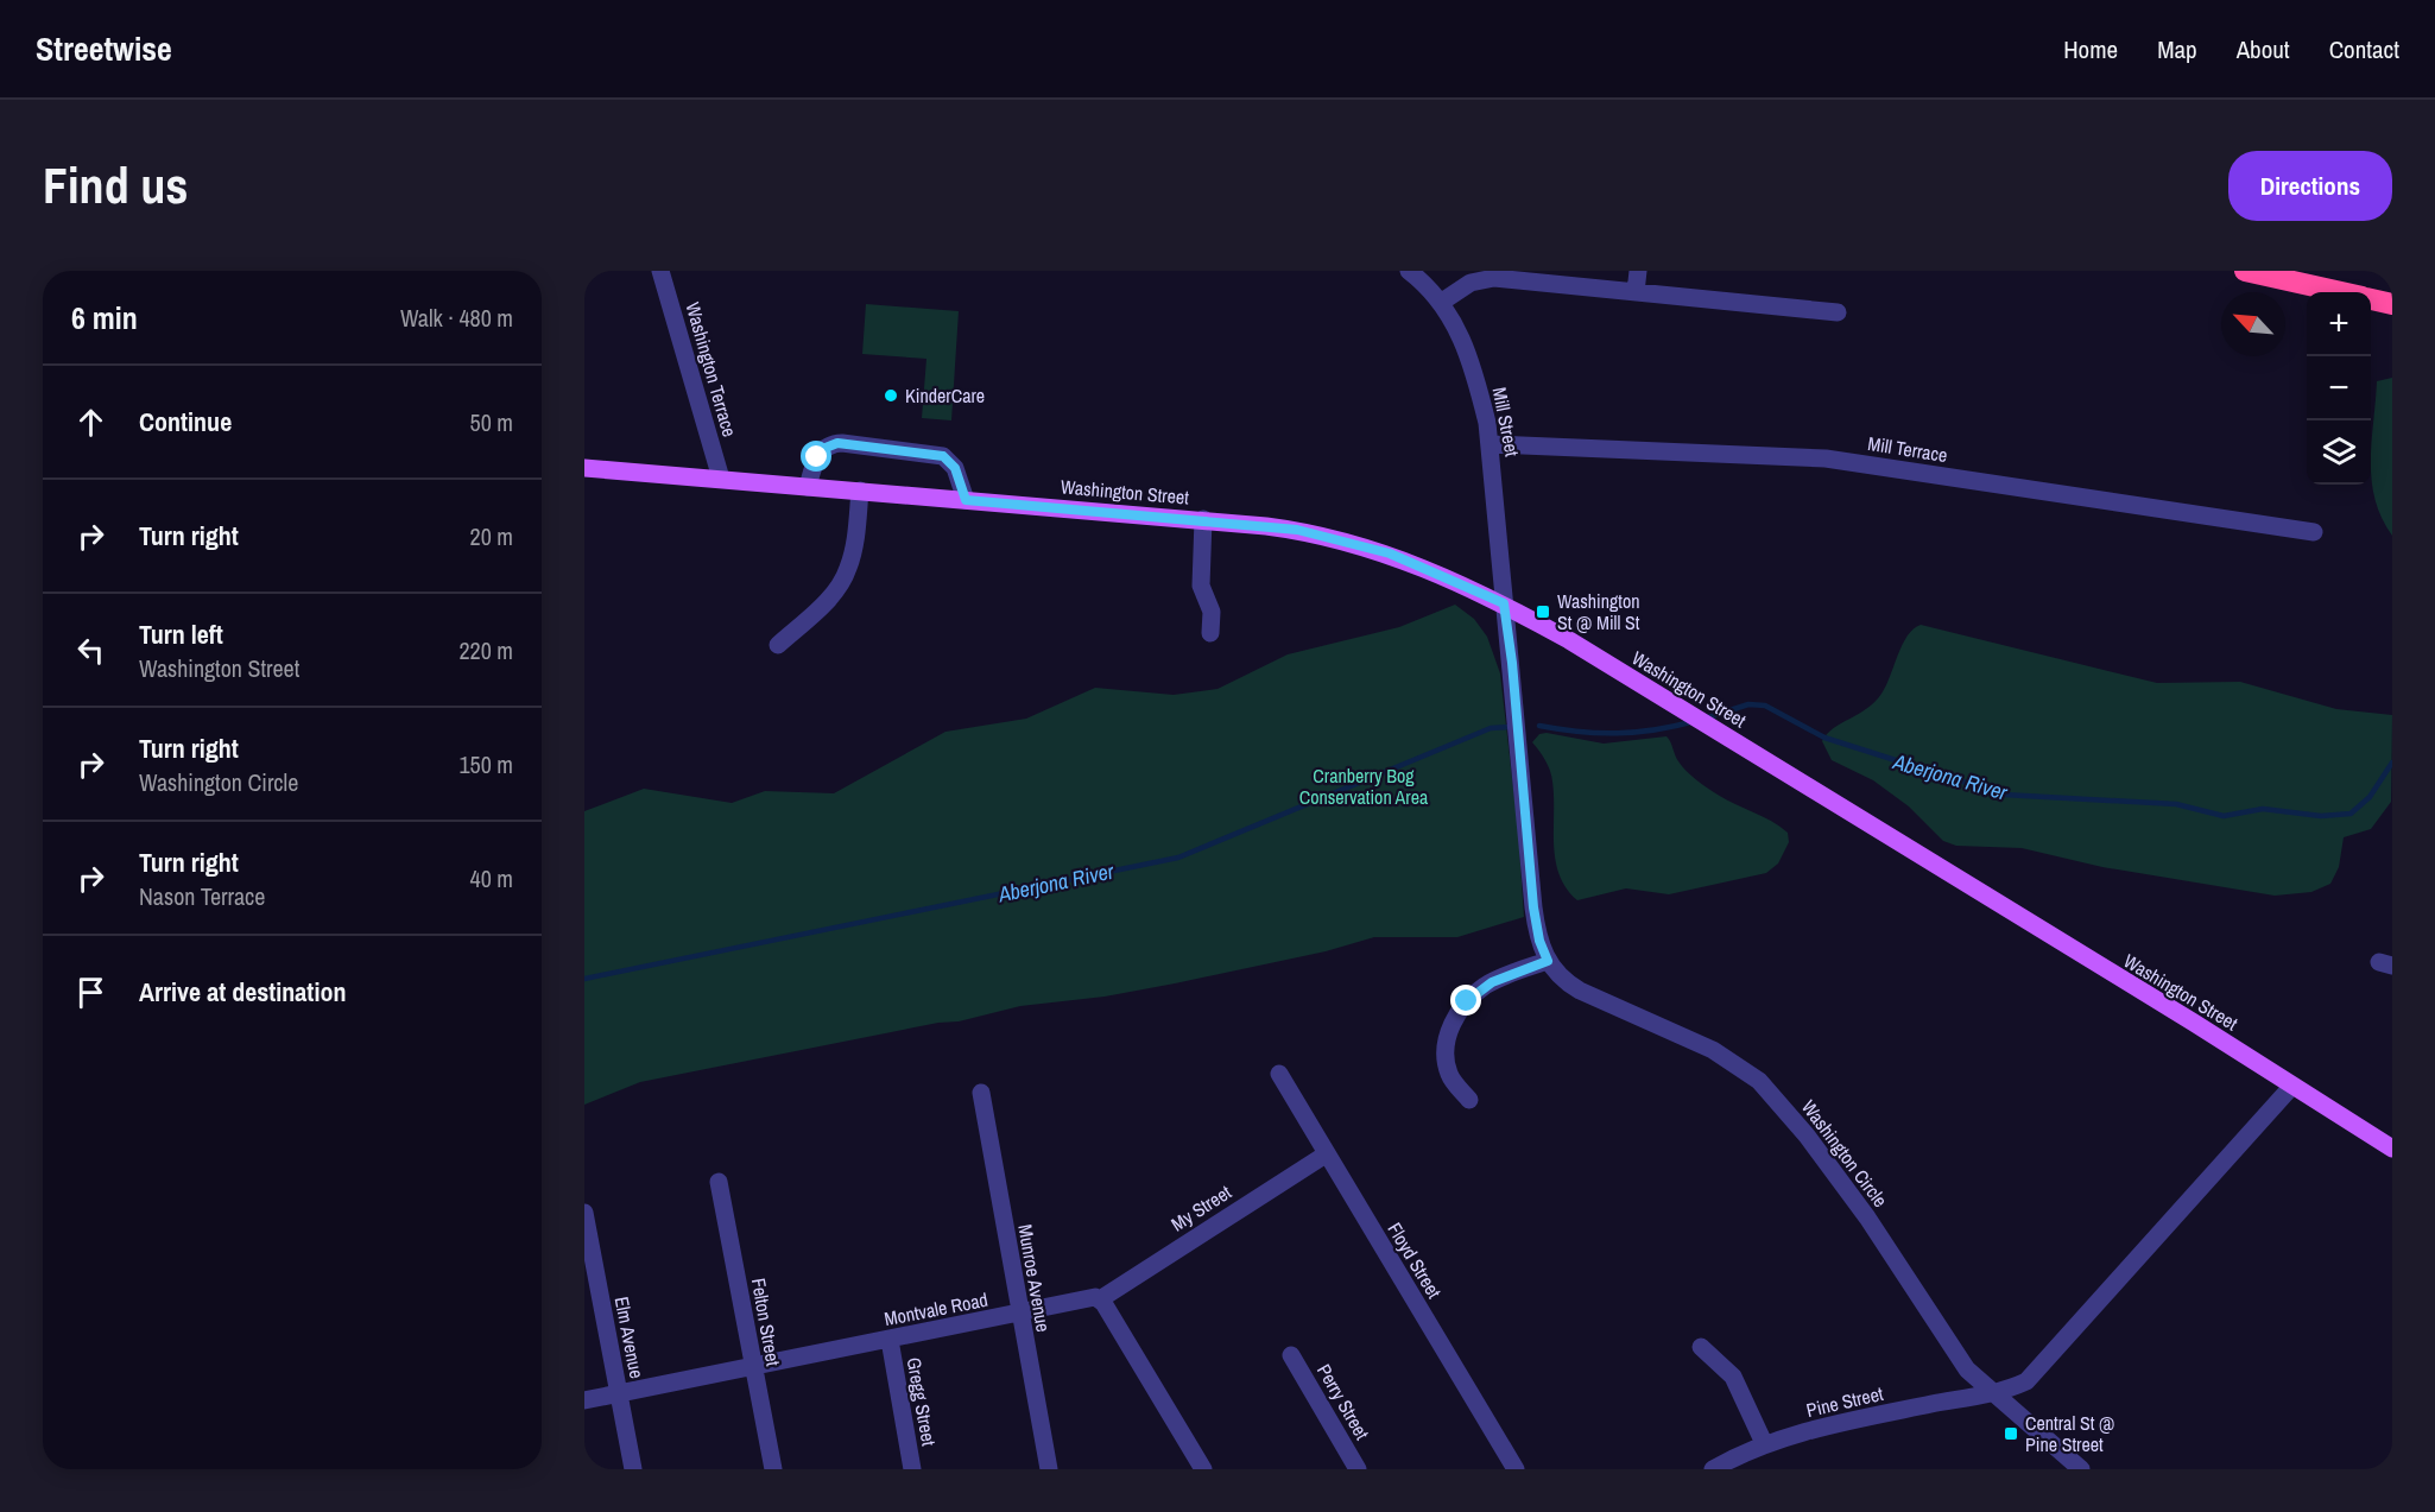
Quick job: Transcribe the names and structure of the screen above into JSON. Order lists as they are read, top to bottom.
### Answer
{
  "streets": {
    "main road": ["Washington Street"],
    "street": [
      "Washington Terrace",
      "Mill Street",
      "Mill Terrace",
      "Washington Circle",
      "My Street",
      "Floyd Street",
      "Munroe Avenue",
      "Montvale Road",
      "Felton Street",
      "Elm Avenue",
      "Gregg Street",
      "Perry Street",
      "Pine Street"
    ]
  },
  "crossings": [
    ["Washington Terrace", "Washington Street"],
    ["Mill Street", "Mill Terrace"],
    ["Mill Street", "Washington Street"],
    ["Mill Street", "Washington Circle"],
    ["Washington Street", "Washington Circle"],
    ["Washington Circle", "Pine Street"],
    ["My Street", "Floyd Street"],
    ["My Street", "Montvale Road"],
    ["Munroe Avenue", "Montvale Road"],
    ["Montvale Road", "Felton Street"],
    ["Montvale Road", "Elm Avenue"],
    ["Montvale Road", "Gregg Street"]
  ],
  "water": ["Aberjona River"],
  "parks": ["Cranberry Bog Conservation Area"],
  "places": {
    "other": ["KinderCare"],
    "transit": ["Washington St @ Mill St", "Central St @ Pine Street"]
  },
  "north": "top left",
  "page": {
    "header": "Streetwise",
    "nav": [
      "Home",
      "Map",
      "About",
      "Contact"
    ],
    "buttons": "Directions",
    "title": "Find us",
    "heading": ["6 min", "Walk · 480 m"],
    "map_buttons": ["+", "−"],
    "list": [
      ["Continue", "50 m"],
      ["Turn right", "20 m"],
      ["Turn left", "Washington Street", "220 m"],
      ["Turn right", "Washington Circle", "150 m"],
      ["Turn right", "Nason Terrace", "40 m"],
      "Arrive at destination"
    ]
  }
}
